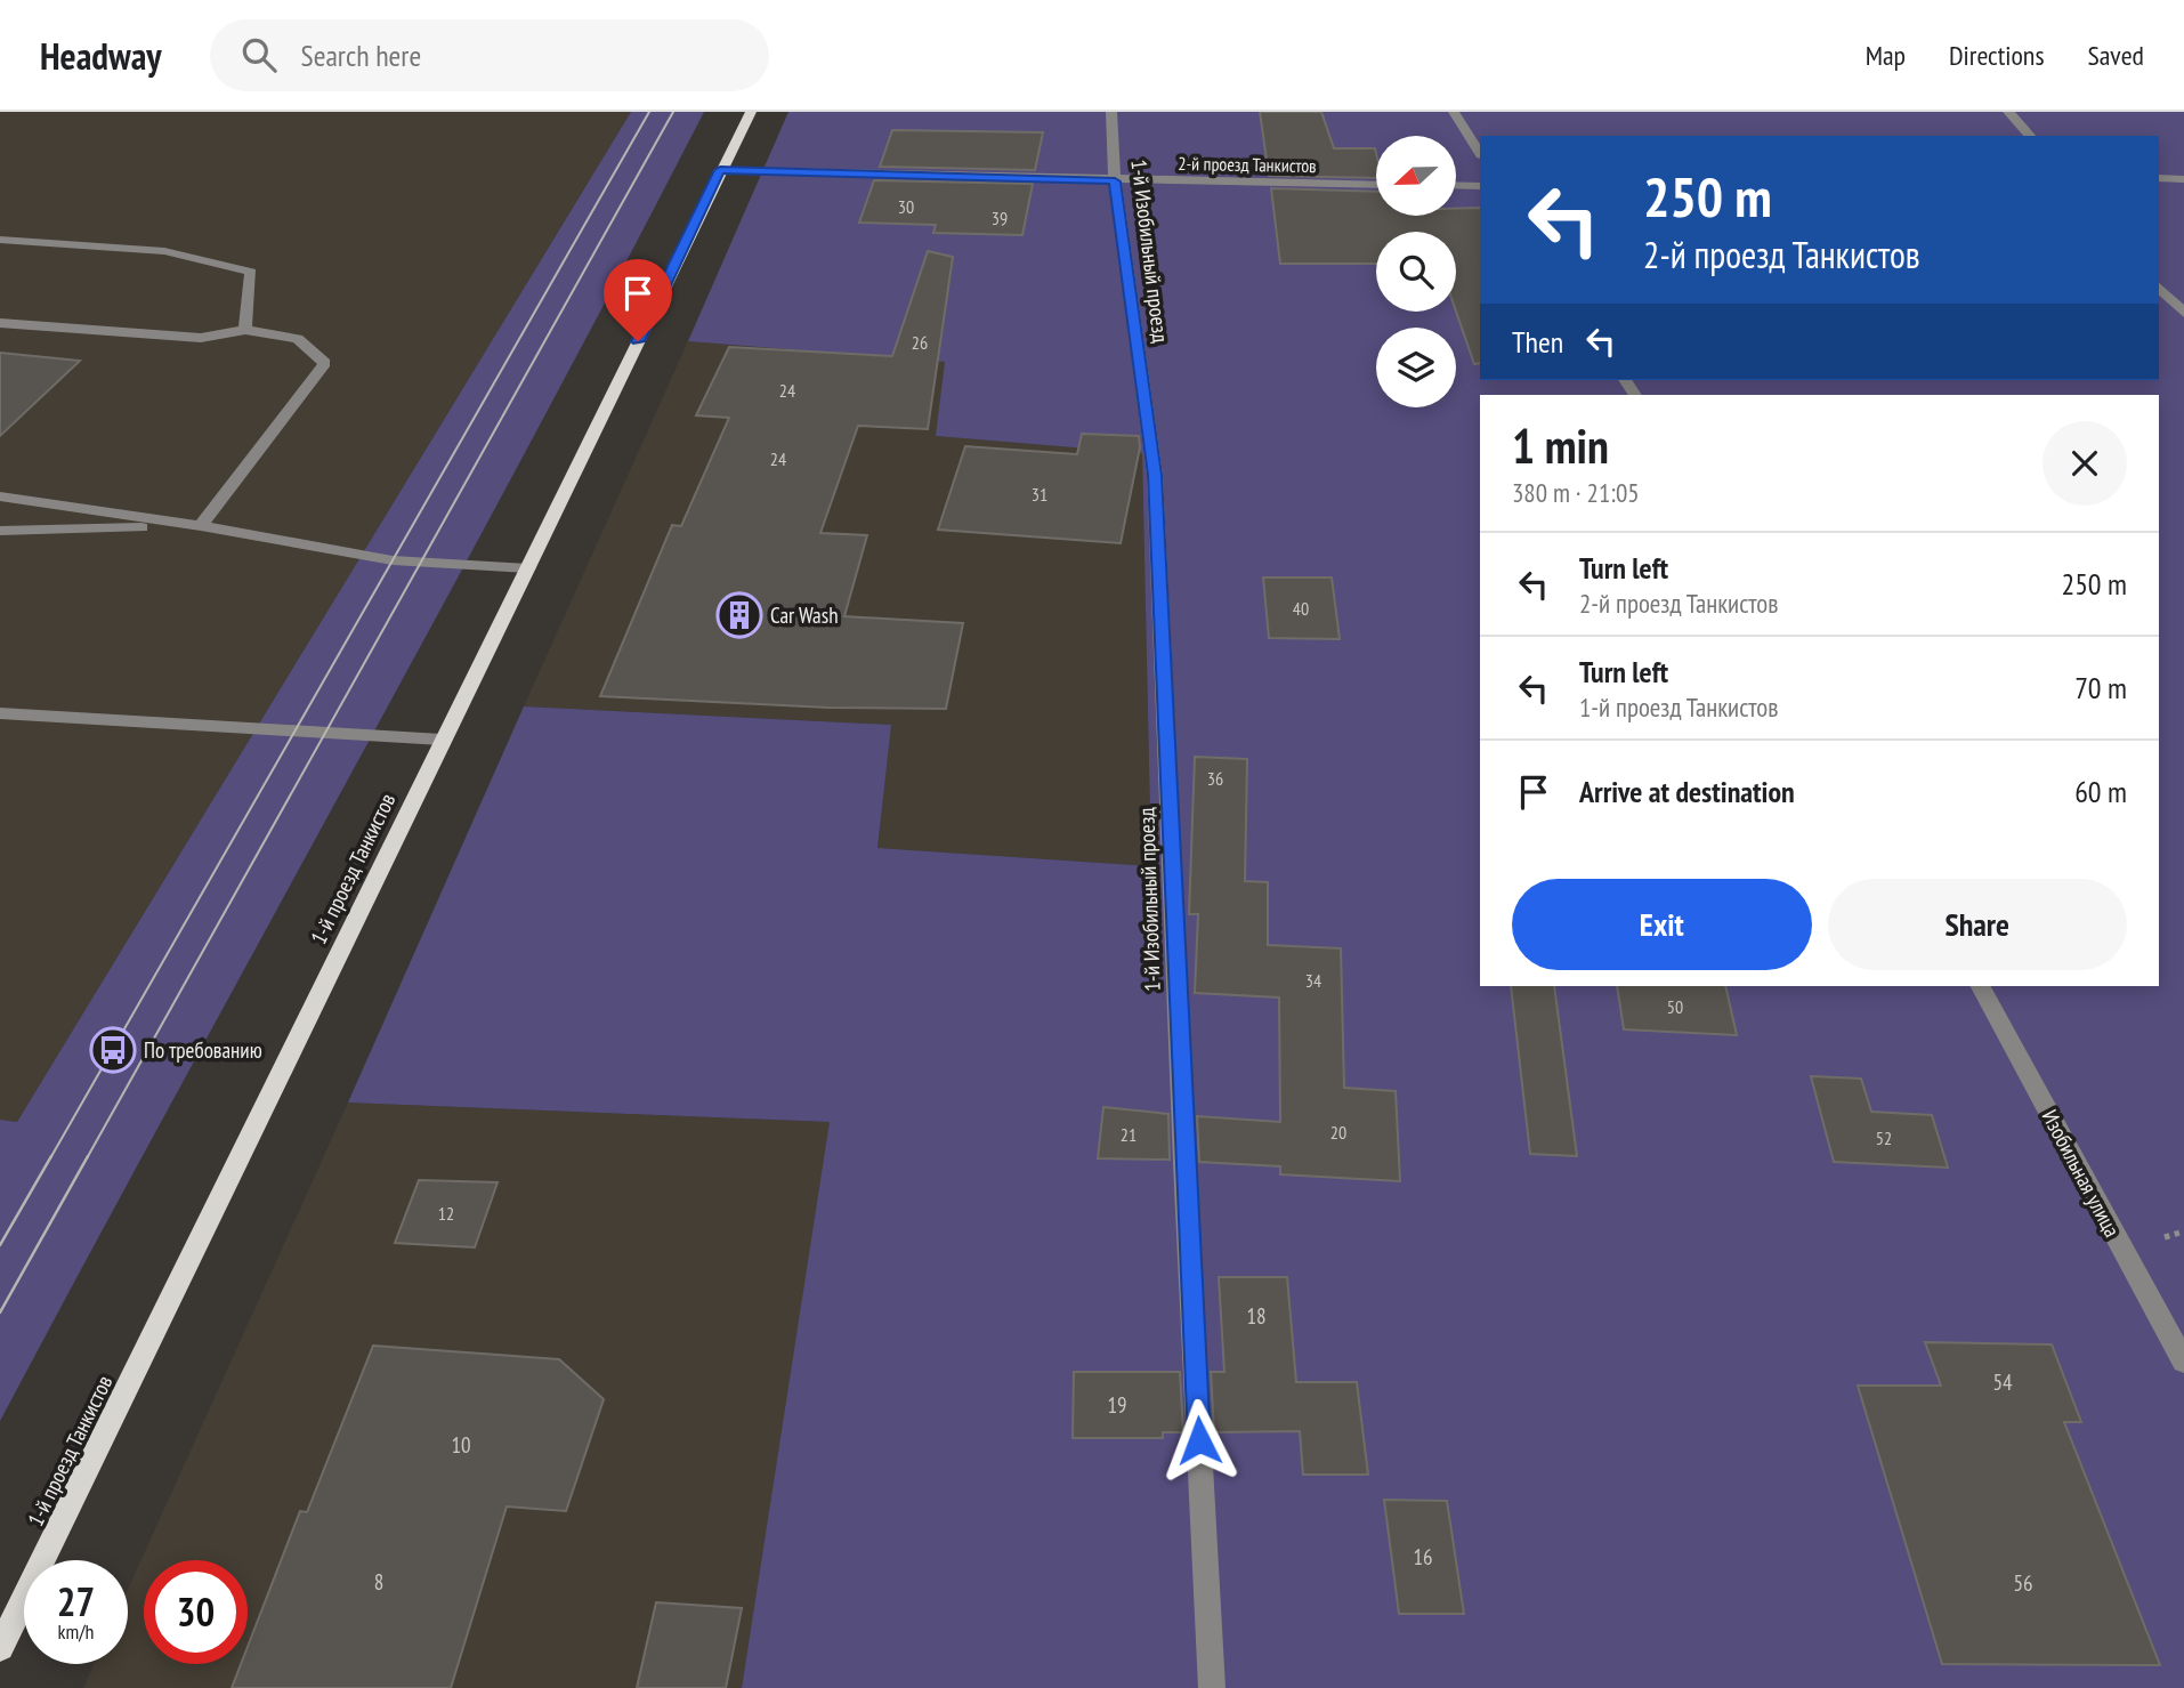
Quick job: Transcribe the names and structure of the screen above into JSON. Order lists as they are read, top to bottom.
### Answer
{
  "streets": {
    "main road": ["1-й проезд Танкистов"],
    "street": ["2-й проезд Танкистов", "1-й Изобильный проезд", "Изобильная улица"]
  },
  "crossings": [
    ["2-й проезд Танкистов", "1-й Изобильный проезд"],
    ["2-й проезд Танкистов", "1-й проезд Танкистов"]
  ],
  "places": {
    "building": ["Car Wash"],
    "bus stop": ["По требованию"]
  },
  "house_numbers": [
    "30",
    "39",
    "26",
    "24",
    "24",
    "31",
    "40",
    "36",
    "34",
    "50",
    "20",
    "21",
    "52",
    "12",
    "18",
    "54",
    "19",
    "10",
    "16",
    "8",
    "56"
  ],
  "north": "left",
  "page": {
    "header": "Headway",
    "search": "Search here",
    "nav": ["Map", "Directions", "Saved"],
    "turn": ["250 m", "2-й проезд Танкистов"],
    "then": "Then",
    "heading": ["1 min", "380 m · 21:05"],
    "list": [
      {
        "name": "Turn left",
        "note": "2-й проезд Танкистов",
        "value": "250 m"
      },
      {
        "name": "Turn left",
        "note": "1-й проезд Танкистов",
        "value": "70 m"
      },
      {
        "name": "Arrive at destination",
        "value": "60 m"
      }
    ],
    "buttons": ["Exit", "Share"],
    "speed": "27 km/h",
    "limit": "30"
  }
}
